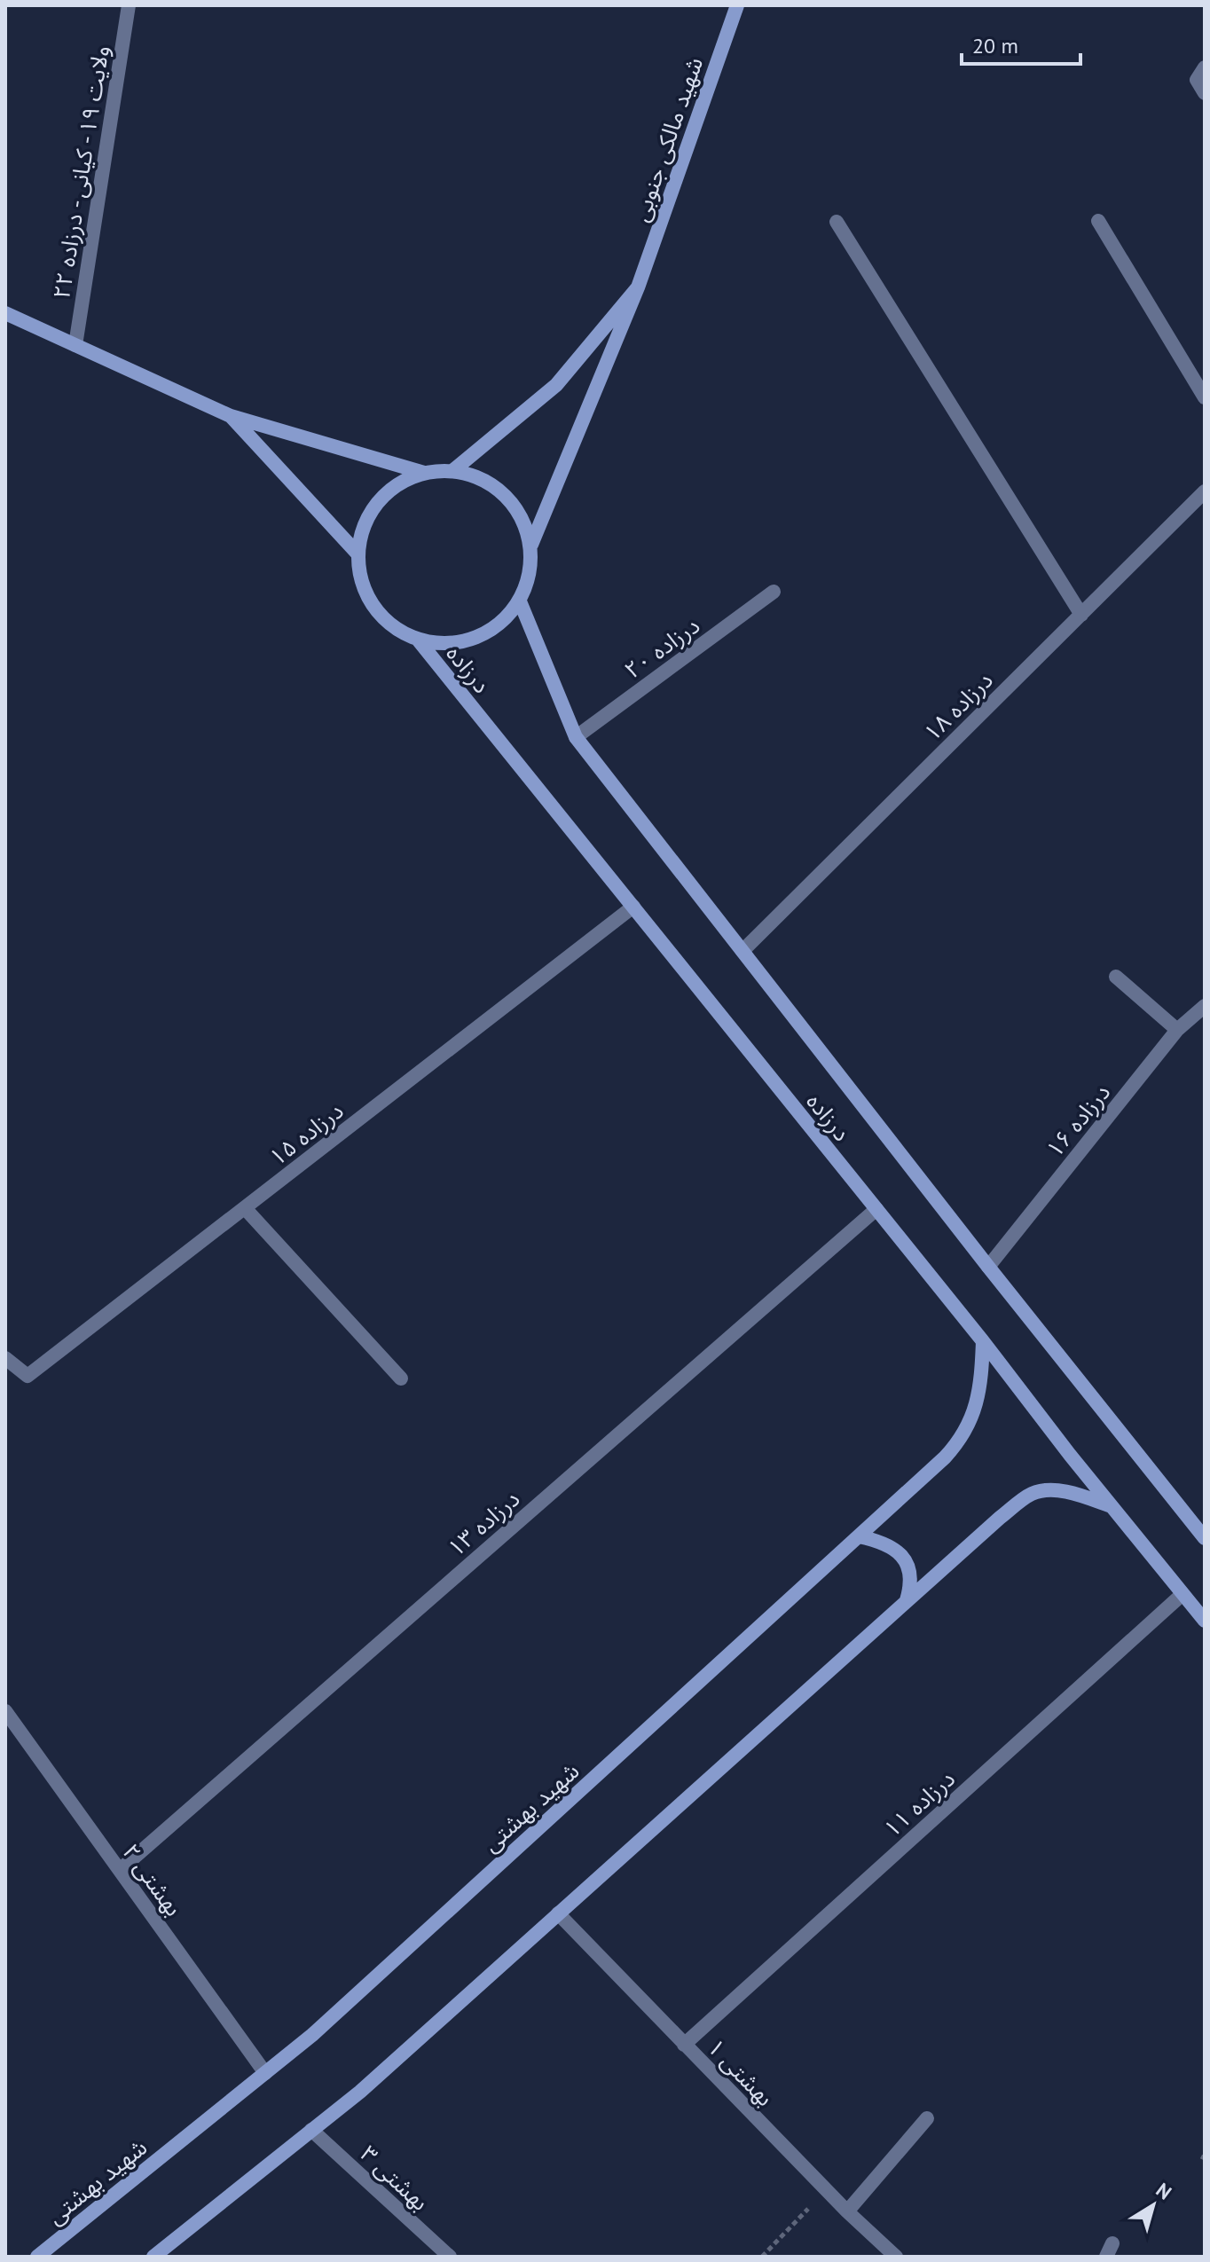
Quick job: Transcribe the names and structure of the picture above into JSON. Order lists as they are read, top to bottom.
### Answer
{
  "streets": {
    "main road": ["شهید مالکی جنوبی", "درزاده", "شهید بهشتی"],
    "street": [
      "ولایت ۱۹ - کیانی - درزاده ۲۲",
      "درزاده ۲۰",
      "درزاده ۱۸",
      "درزاده ۱۶",
      "درزاده ۱۵",
      "درزاده ۱۳",
      "درزاده ۱۱",
      "بهشتی ۲",
      "بهشتی ۱",
      "بهشتی ۳"
    ]
  },
  "crossings": [
    ["شهید مالکی جنوبی", "درزاده"],
    ["درزاده ۲۰", "درزاده"],
    ["درزاده", "درزاده ۱۸"],
    ["درزاده", "درزاده ۱۶"],
    ["درزاده", "درزاده ۱۵"],
    ["درزاده", "درزاده ۱۳"],
    ["درزاده", "درزاده ۱۱"],
    ["درزاده", "شهید بهشتی"],
    ["درزاده ۱۳", "بهشتی ۲"],
    ["درزاده ۱۱", "بهشتی ۱"],
    ["شهید بهشتی", "بهشتی ۲"]
  ],
  "scale_bar": "20 m",
  "north": "top right"
}
